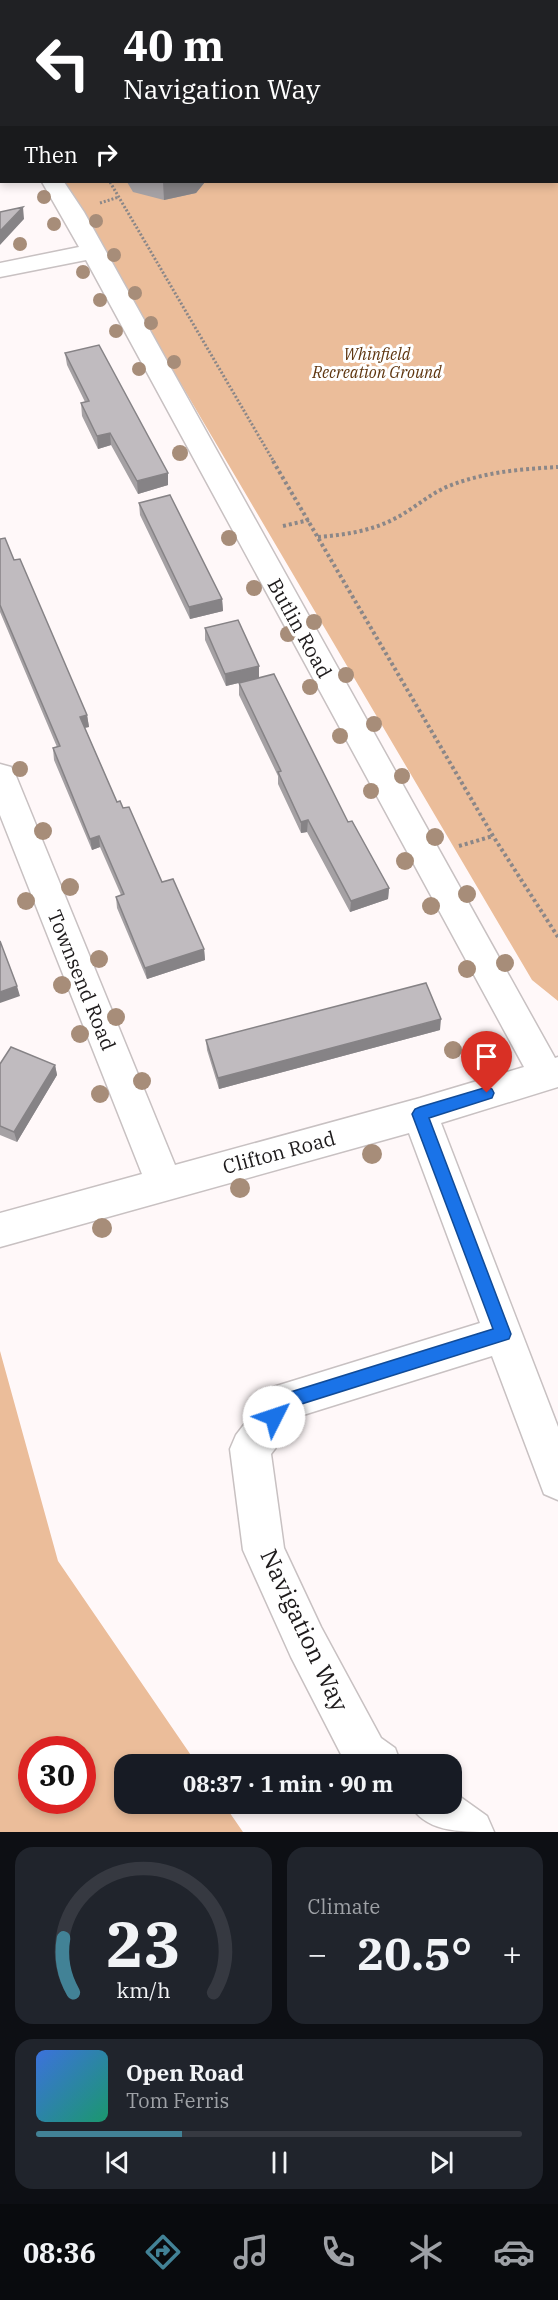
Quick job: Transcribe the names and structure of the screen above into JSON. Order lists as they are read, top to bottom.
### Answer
{
  "streets": {
    "street": [
      "Butlin Road",
      "Townsend Road",
      "Clifton Road",
      "Navigation Way"
    ]
  },
  "crossings": [
    ["Butlin Road", "Clifton Road"],
    ["Townsend Road", "Clifton Road"]
  ],
  "parks": ["Whinfield Recreation Ground"],
  "page": {
    "turn": ["40 m", "Navigation Way"],
    "then": "Then",
    "limit": "30",
    "trip": "08:37 · 1 min · 90 m",
    "tile": "Climate",
    "heat": ["−", "20.5°", "+"],
    "song": ["Open Road", "Tom Ferris"],
    "tabs": "08:36",
    "gauge": ["23", "km/h"]
  }
}
